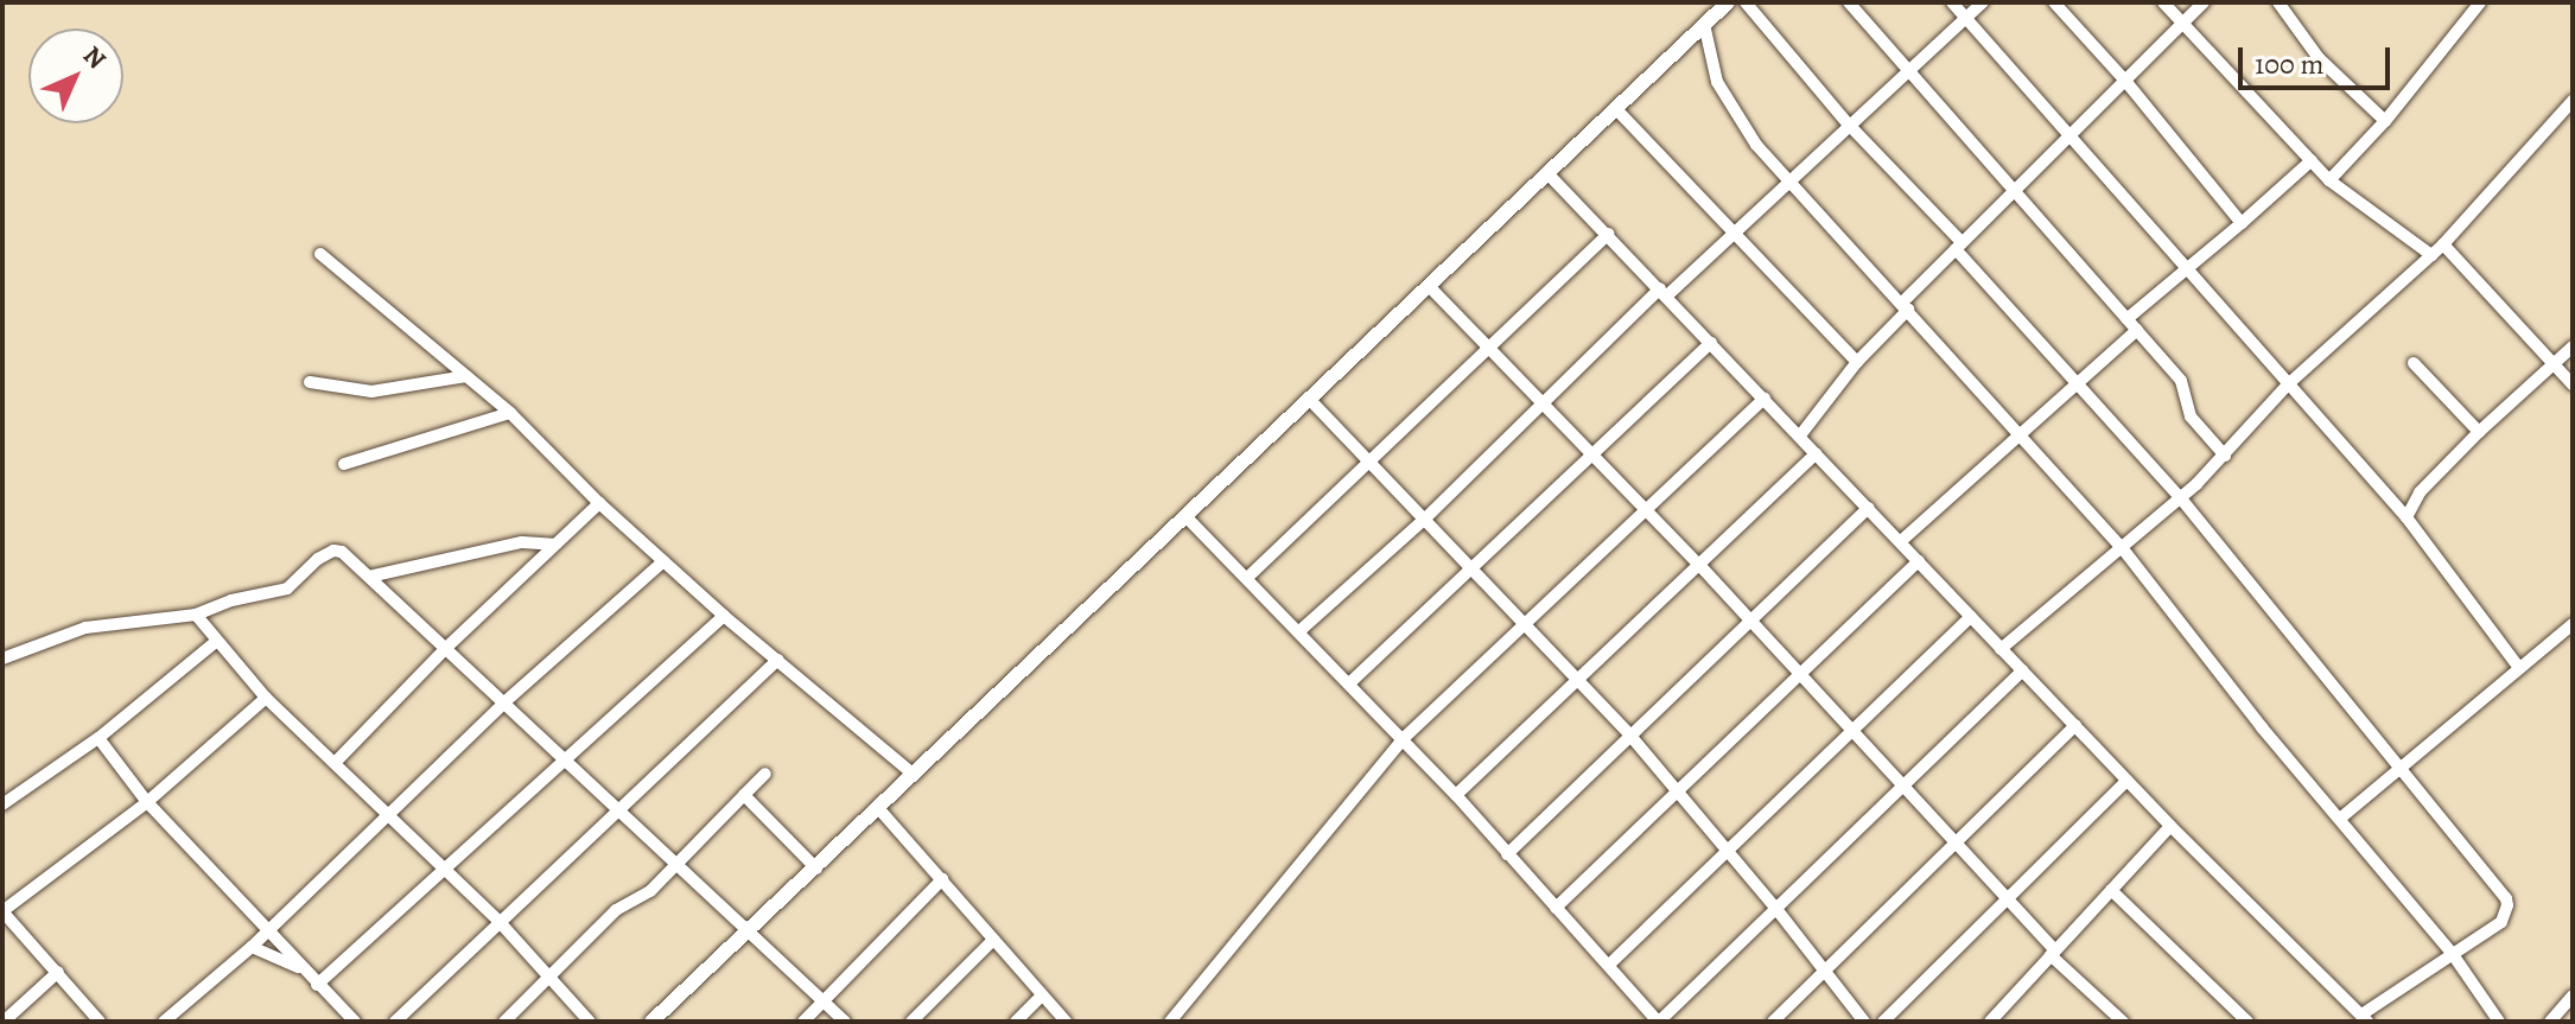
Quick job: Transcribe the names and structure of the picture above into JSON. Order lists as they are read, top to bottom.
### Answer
{
  "scale_bar": "100 m",
  "north": "top right"
}
